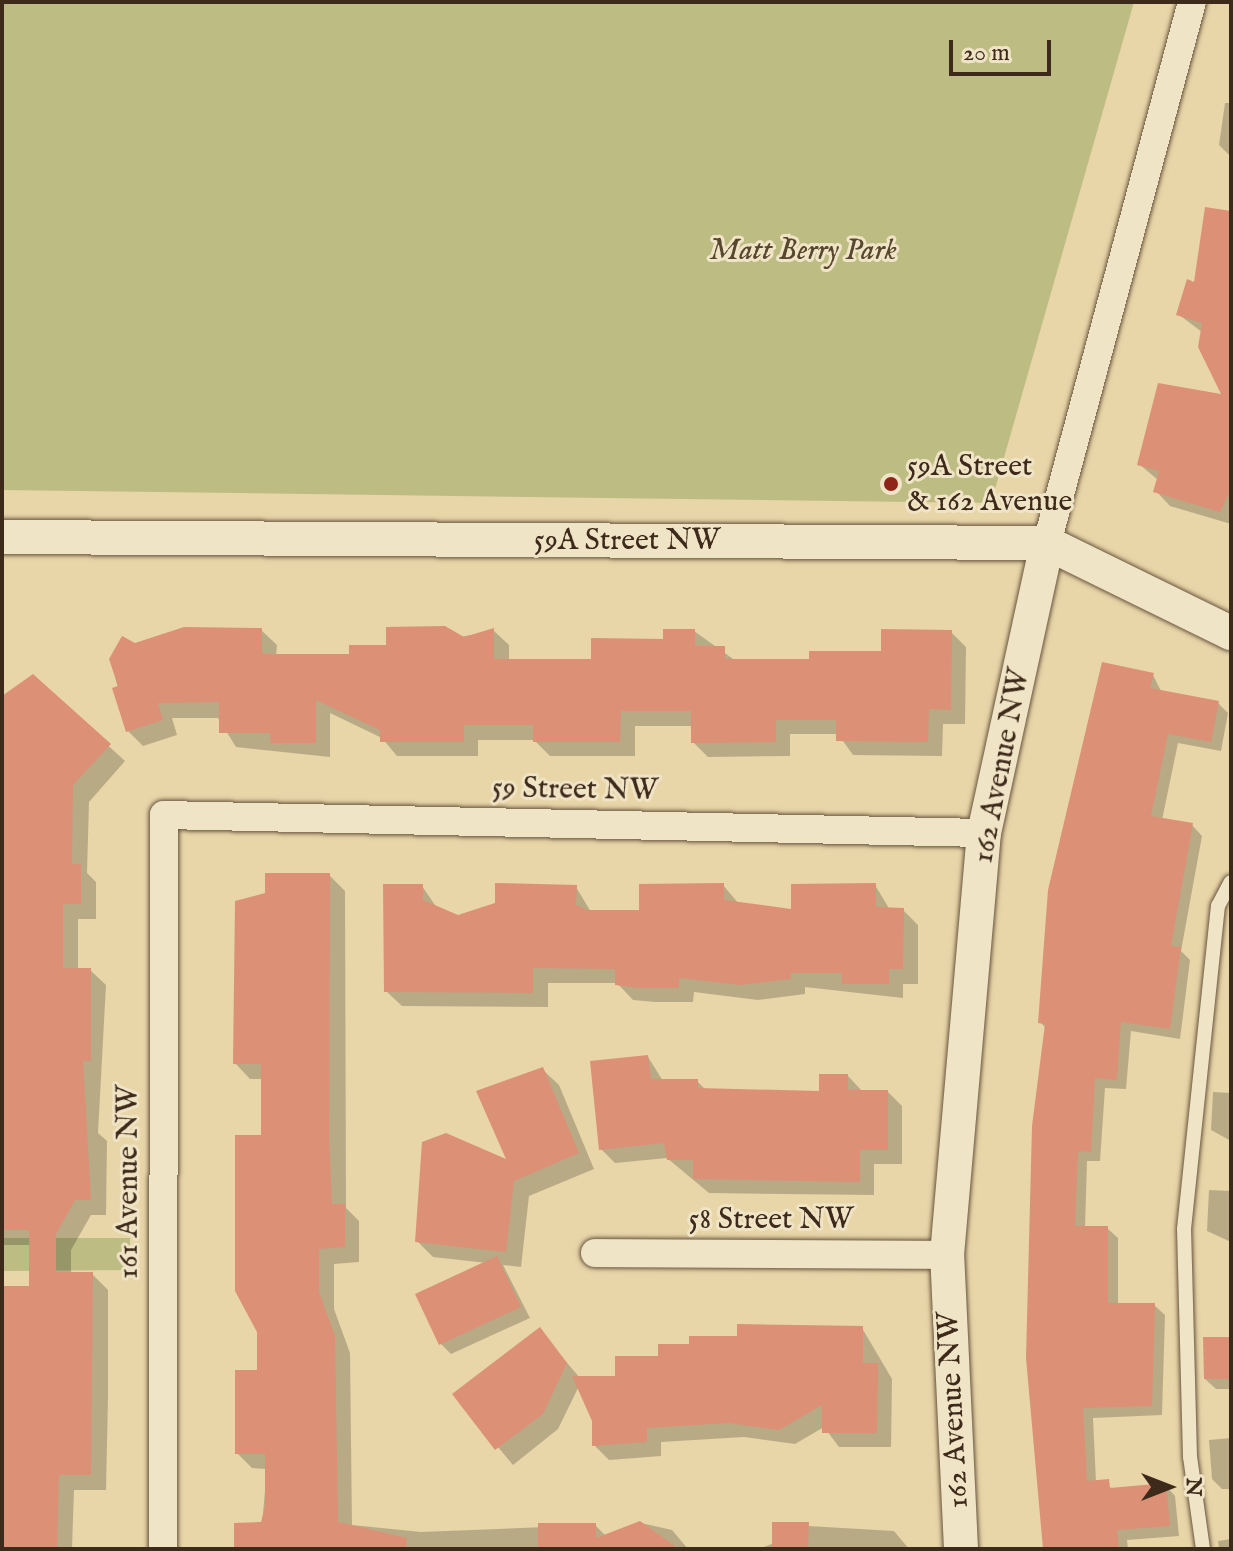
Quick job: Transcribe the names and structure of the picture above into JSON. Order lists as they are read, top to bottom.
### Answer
{
  "streets": {
    "street": [
      "59A Street NW",
      "162 Avenue NW",
      "59 Street NW",
      "161 Avenue NW",
      "58 Street NW"
    ]
  },
  "crossings": [
    ["59A Street NW", "162 Avenue NW"],
    ["162 Avenue NW", "59 Street NW"],
    ["162 Avenue NW", "58 Street NW"],
    ["59 Street NW", "161 Avenue NW"]
  ],
  "parks": ["Matt Berry Park"],
  "places": ["59A Street & 162 Avenue"],
  "scale_bar": "20 m",
  "north": "right"
}
